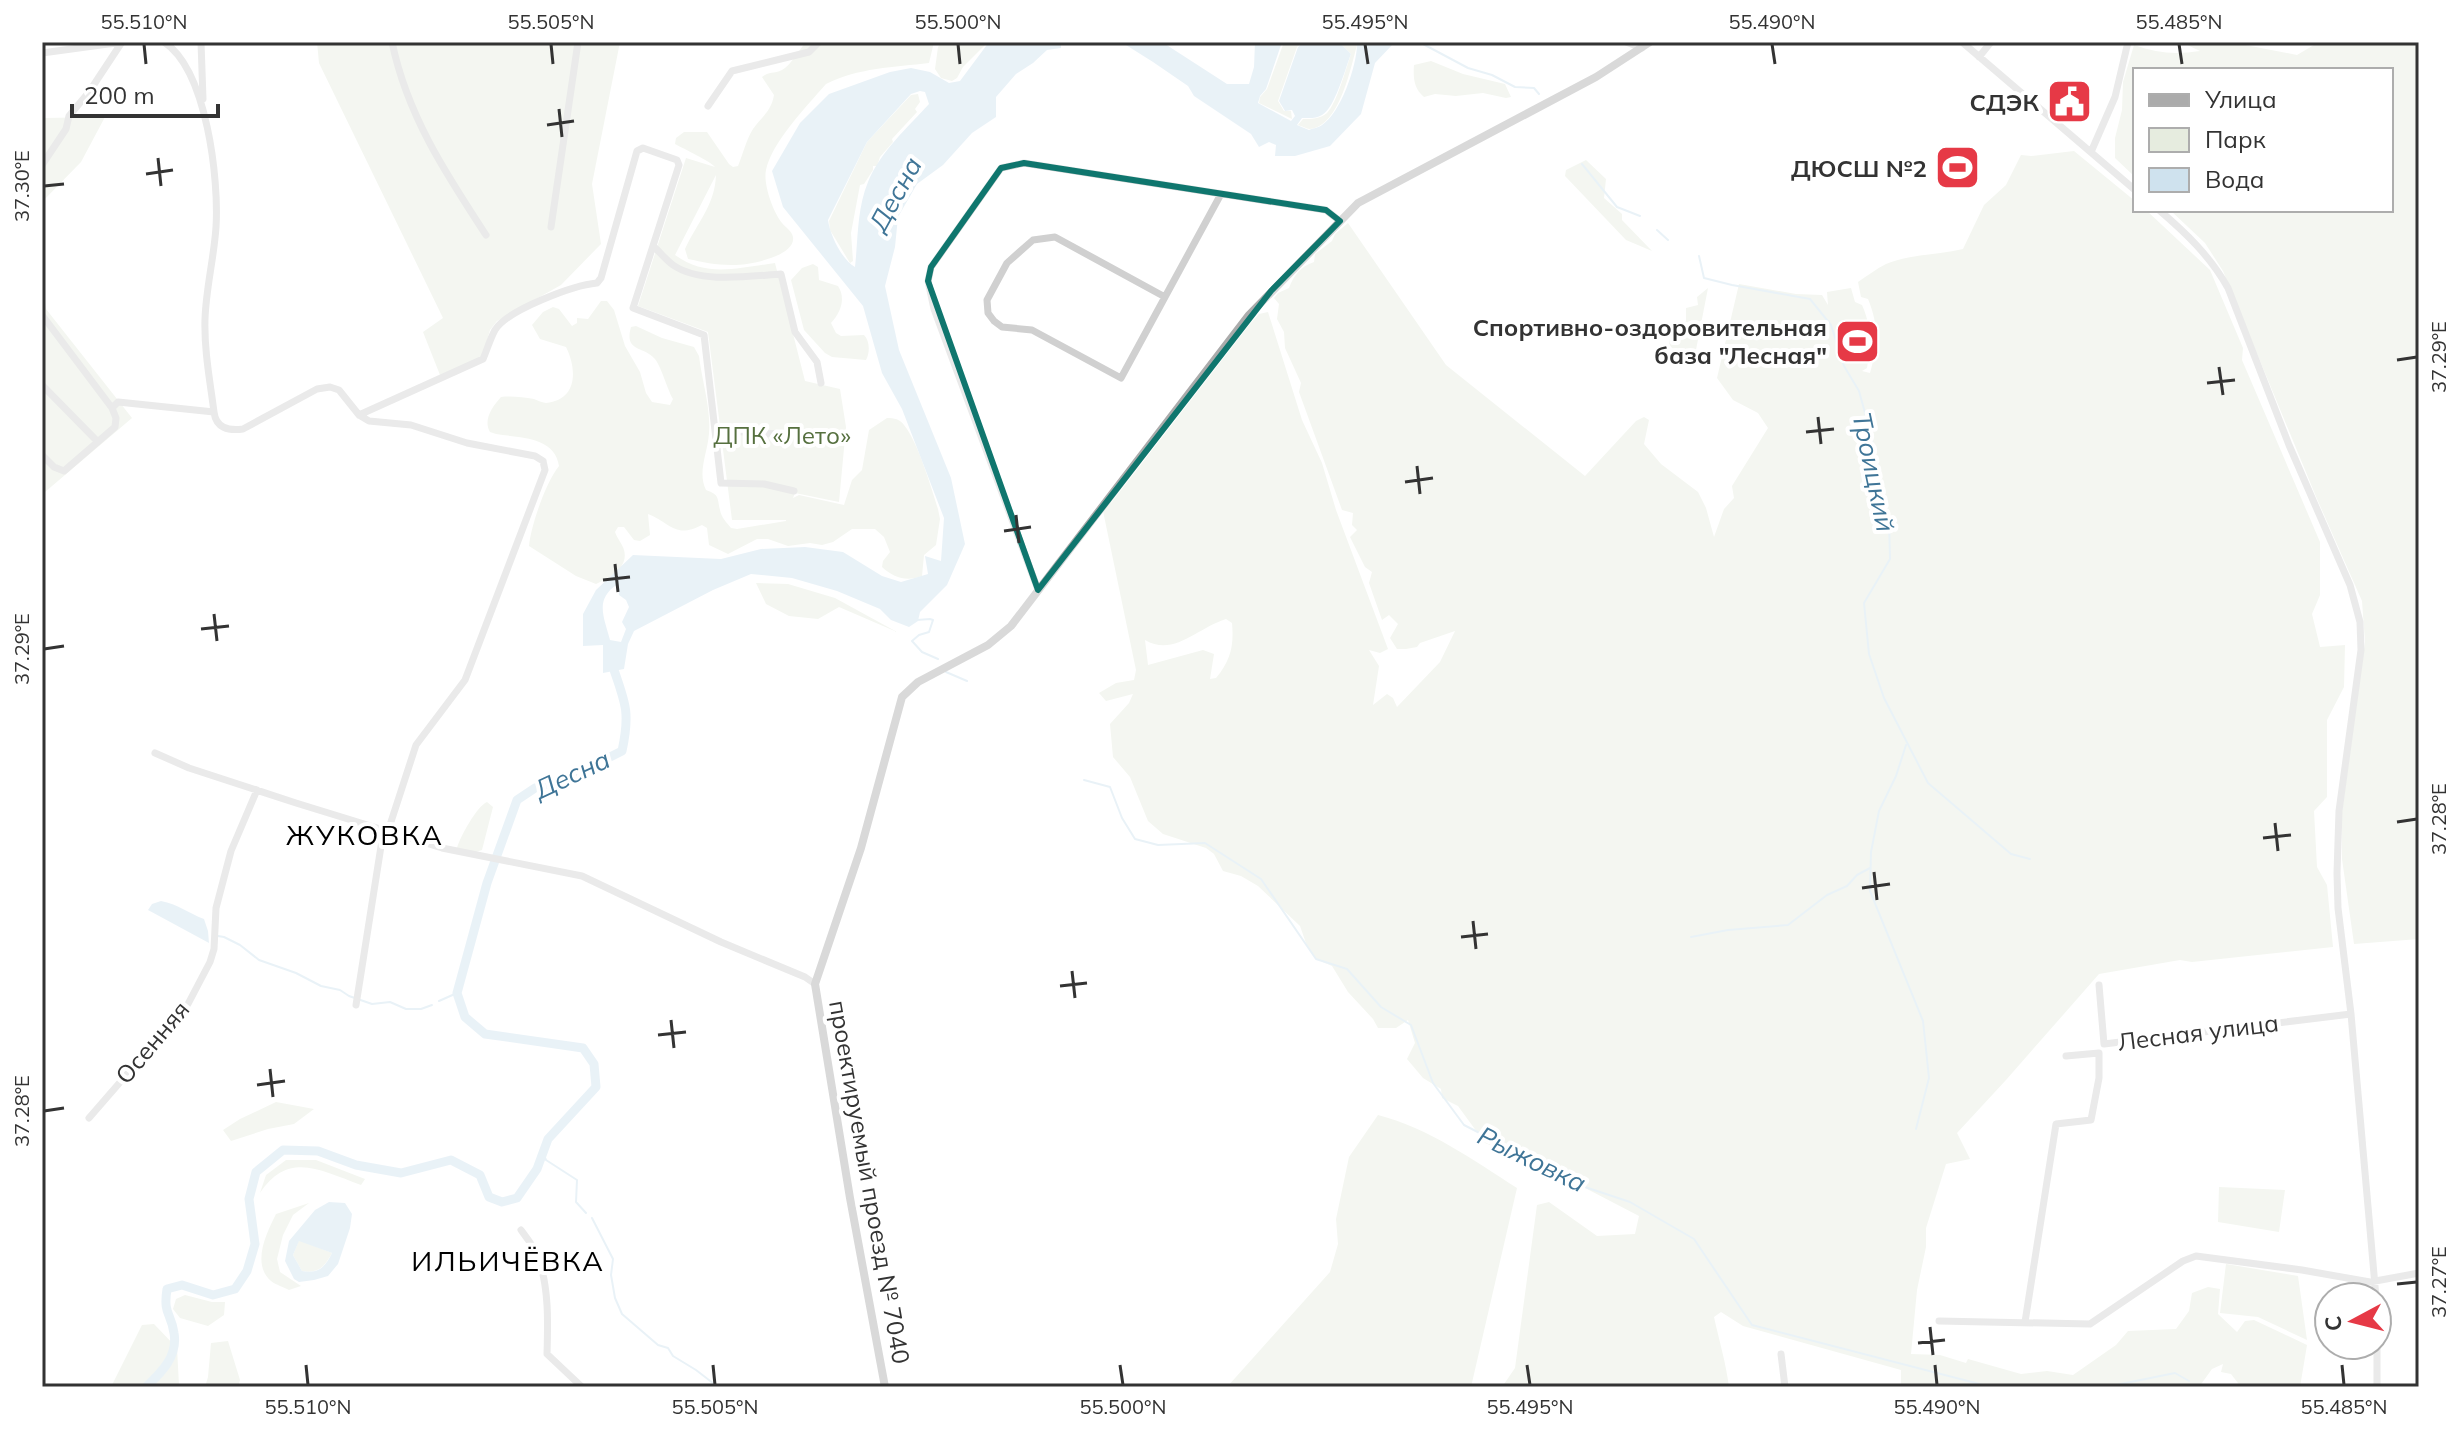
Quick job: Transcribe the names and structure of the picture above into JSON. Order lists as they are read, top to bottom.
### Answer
{
  "streets": {
    "main road": ["проектируемый проезд № 7040"],
    "street": ["Лесная улица", "Осенняя"]
  },
  "districts": ["ЖУКОВКА", "ИЛЬИЧЁВКА"],
  "water": ["Десна", "Троицкий", "Рыжовка"],
  "parks": ["ДПК «Лето»"],
  "places": {
    "public building": ["СДЭК"],
    "sports": ["ДЮСШ №2", "Спортивно-оздоровительная база \"Лесная\""]
  },
  "legend": ["Улица", "Парк", "Вода"],
  "scale_bar": "200 m",
  "north": "left",
  "coordinates": [
    "55.510°N",
    "55.505°N",
    "55.500°N",
    "55.495°N",
    "55.490°N",
    "55.485°N",
    "37.30°E",
    "37.29°E",
    "37.28°E",
    "37.27°E"
  ]
}
